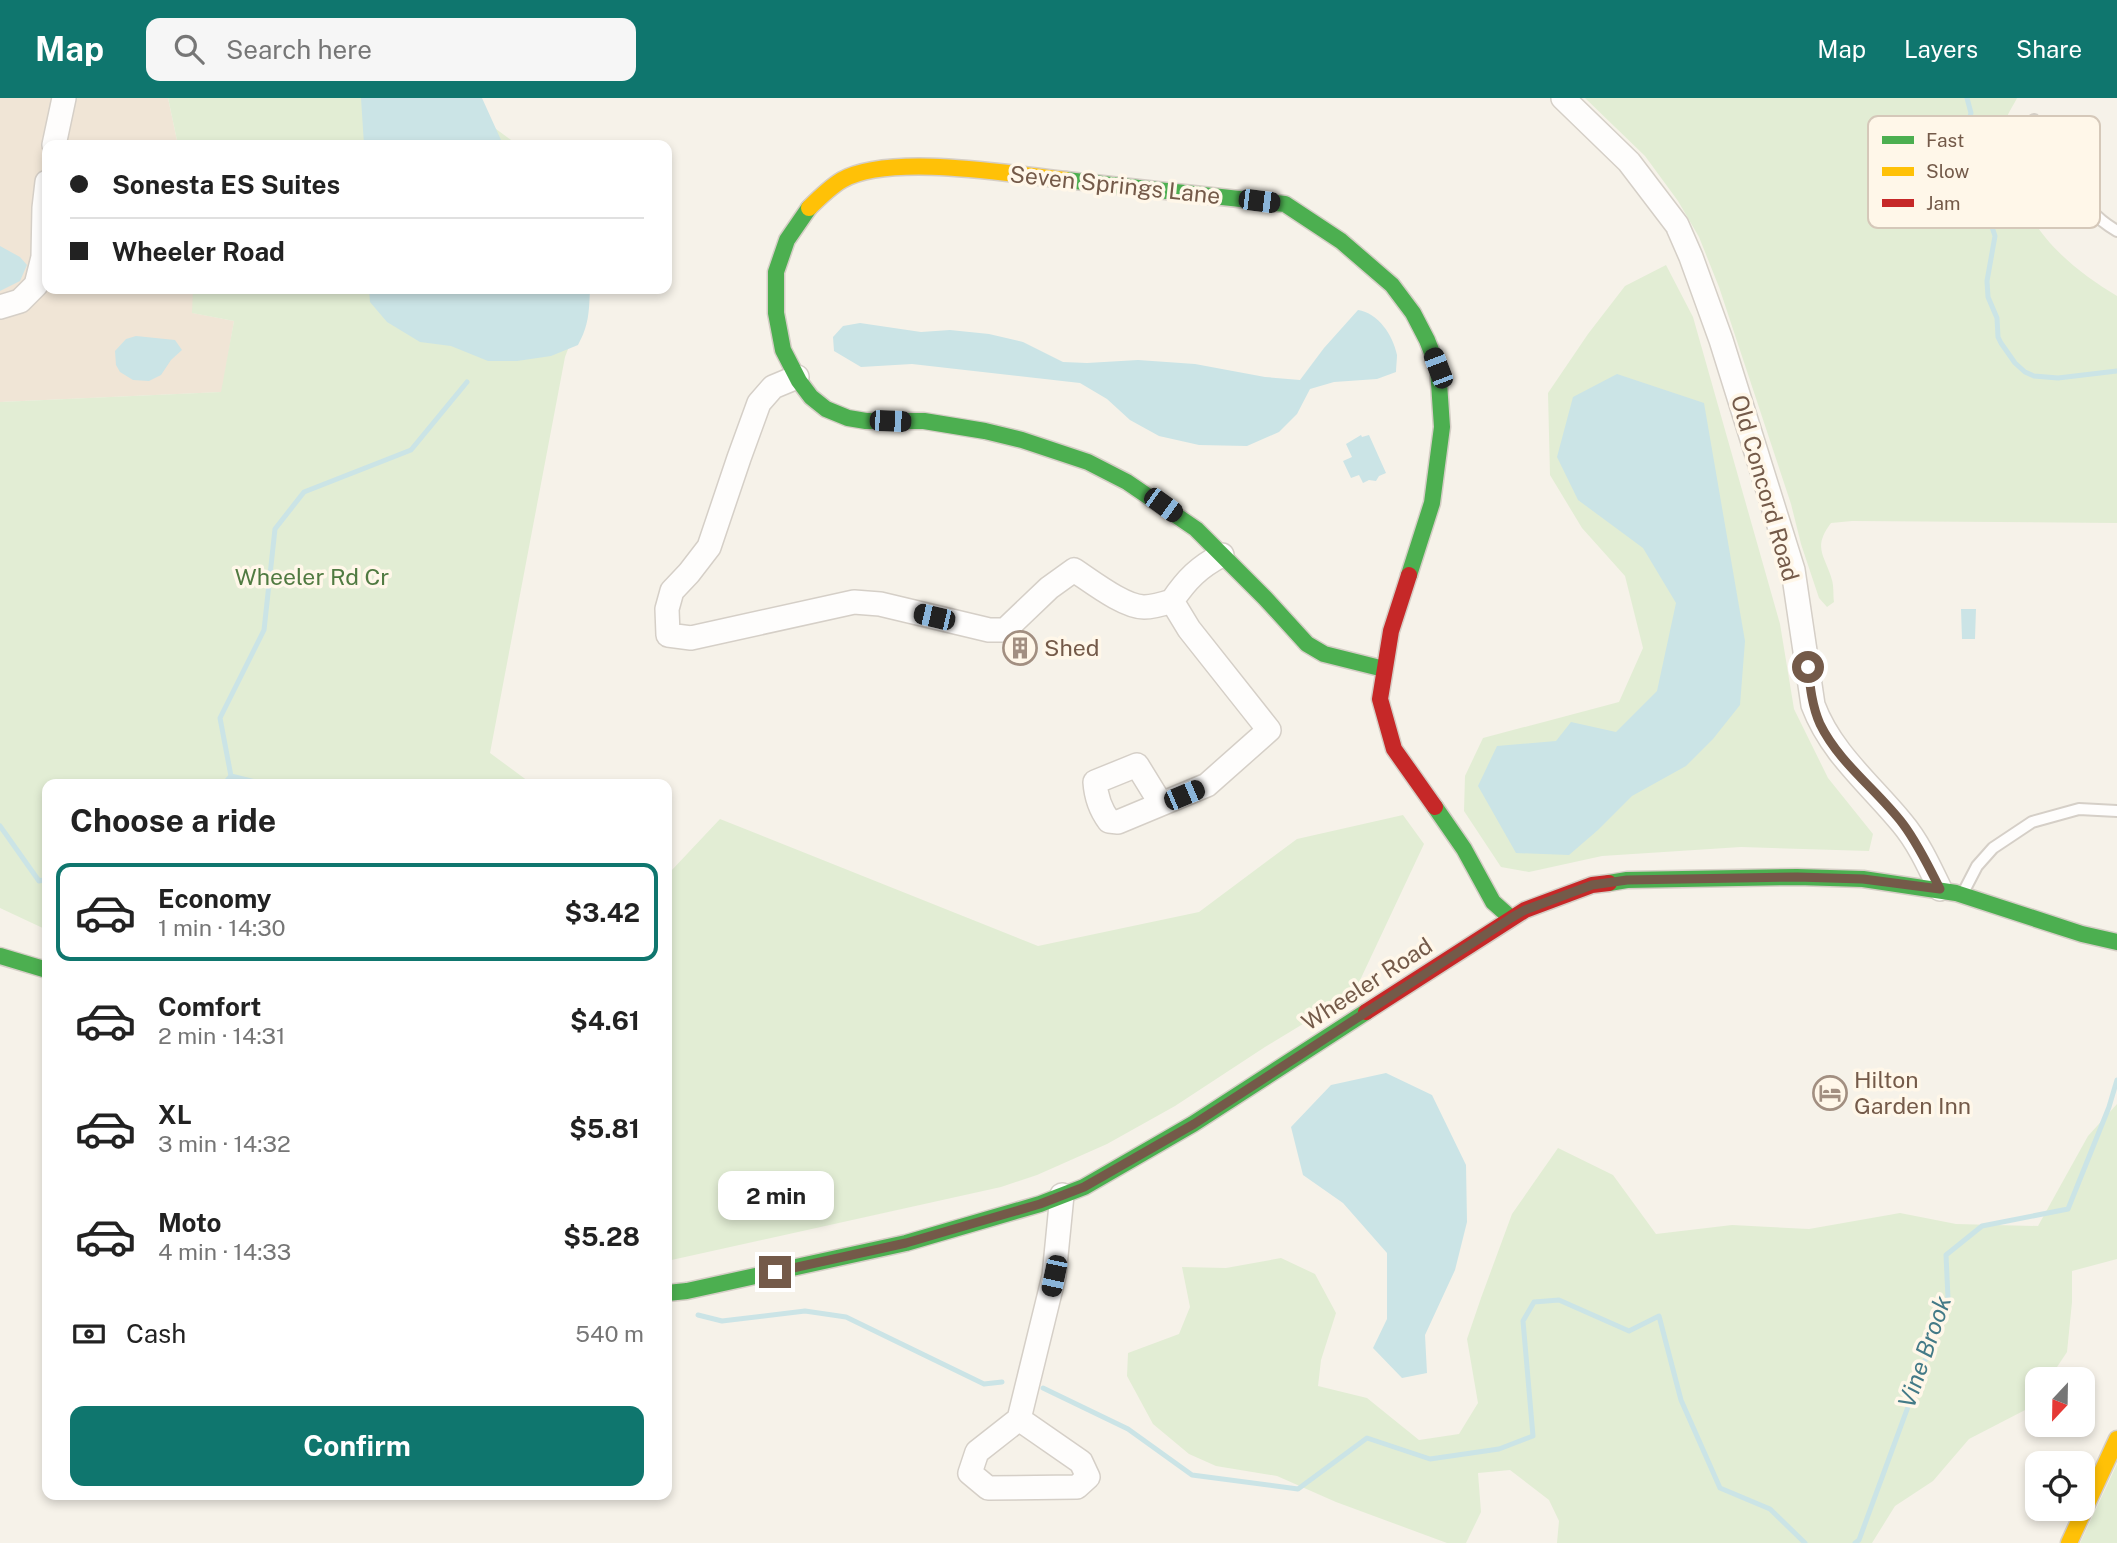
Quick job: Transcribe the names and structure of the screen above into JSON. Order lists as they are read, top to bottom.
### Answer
{
  "streets": {
    "main road": ["Seven Springs Lane", "Wheeler Road"],
    "street": ["Old Concord Road"]
  },
  "crossings": [
    ["Seven Springs Lane", "Wheeler Road"],
    ["Old Concord Road", "Wheeler Road"]
  ],
  "water": ["Vine Brook"],
  "parks": ["Wheeler Rd Cr"],
  "places": {
    "building": ["Shed"],
    "hotel": ["Hilton Garden Inn"]
  },
  "legend": ["Fast", "Slow", "Jam"],
  "north": "bottom",
  "page": {
    "header": "Map",
    "search": "Search here",
    "nav": ["Map", "Layers", "Share"],
    "banner": ["Sonesta ES Suites", "Wheeler Road"],
    "heading": "Choose a ride",
    "list": [
      {
        "name": "Economy",
        "note": "1 min · 14:30",
        "value": "$3.42"
      },
      {
        "name": "Comfort",
        "note": "2 min · 14:31",
        "value": "$4.61"
      },
      {
        "name": "XL",
        "note": "3 min · 14:32",
        "value": "$5.81"
      },
      {
        "name": "Moto",
        "note": "4 min · 14:33",
        "value": "$5.28"
      }
    ],
    "bubble": "2 min",
    "pay": ["Cash", "540 m"],
    "buttons": "Confirm"
  }
}
